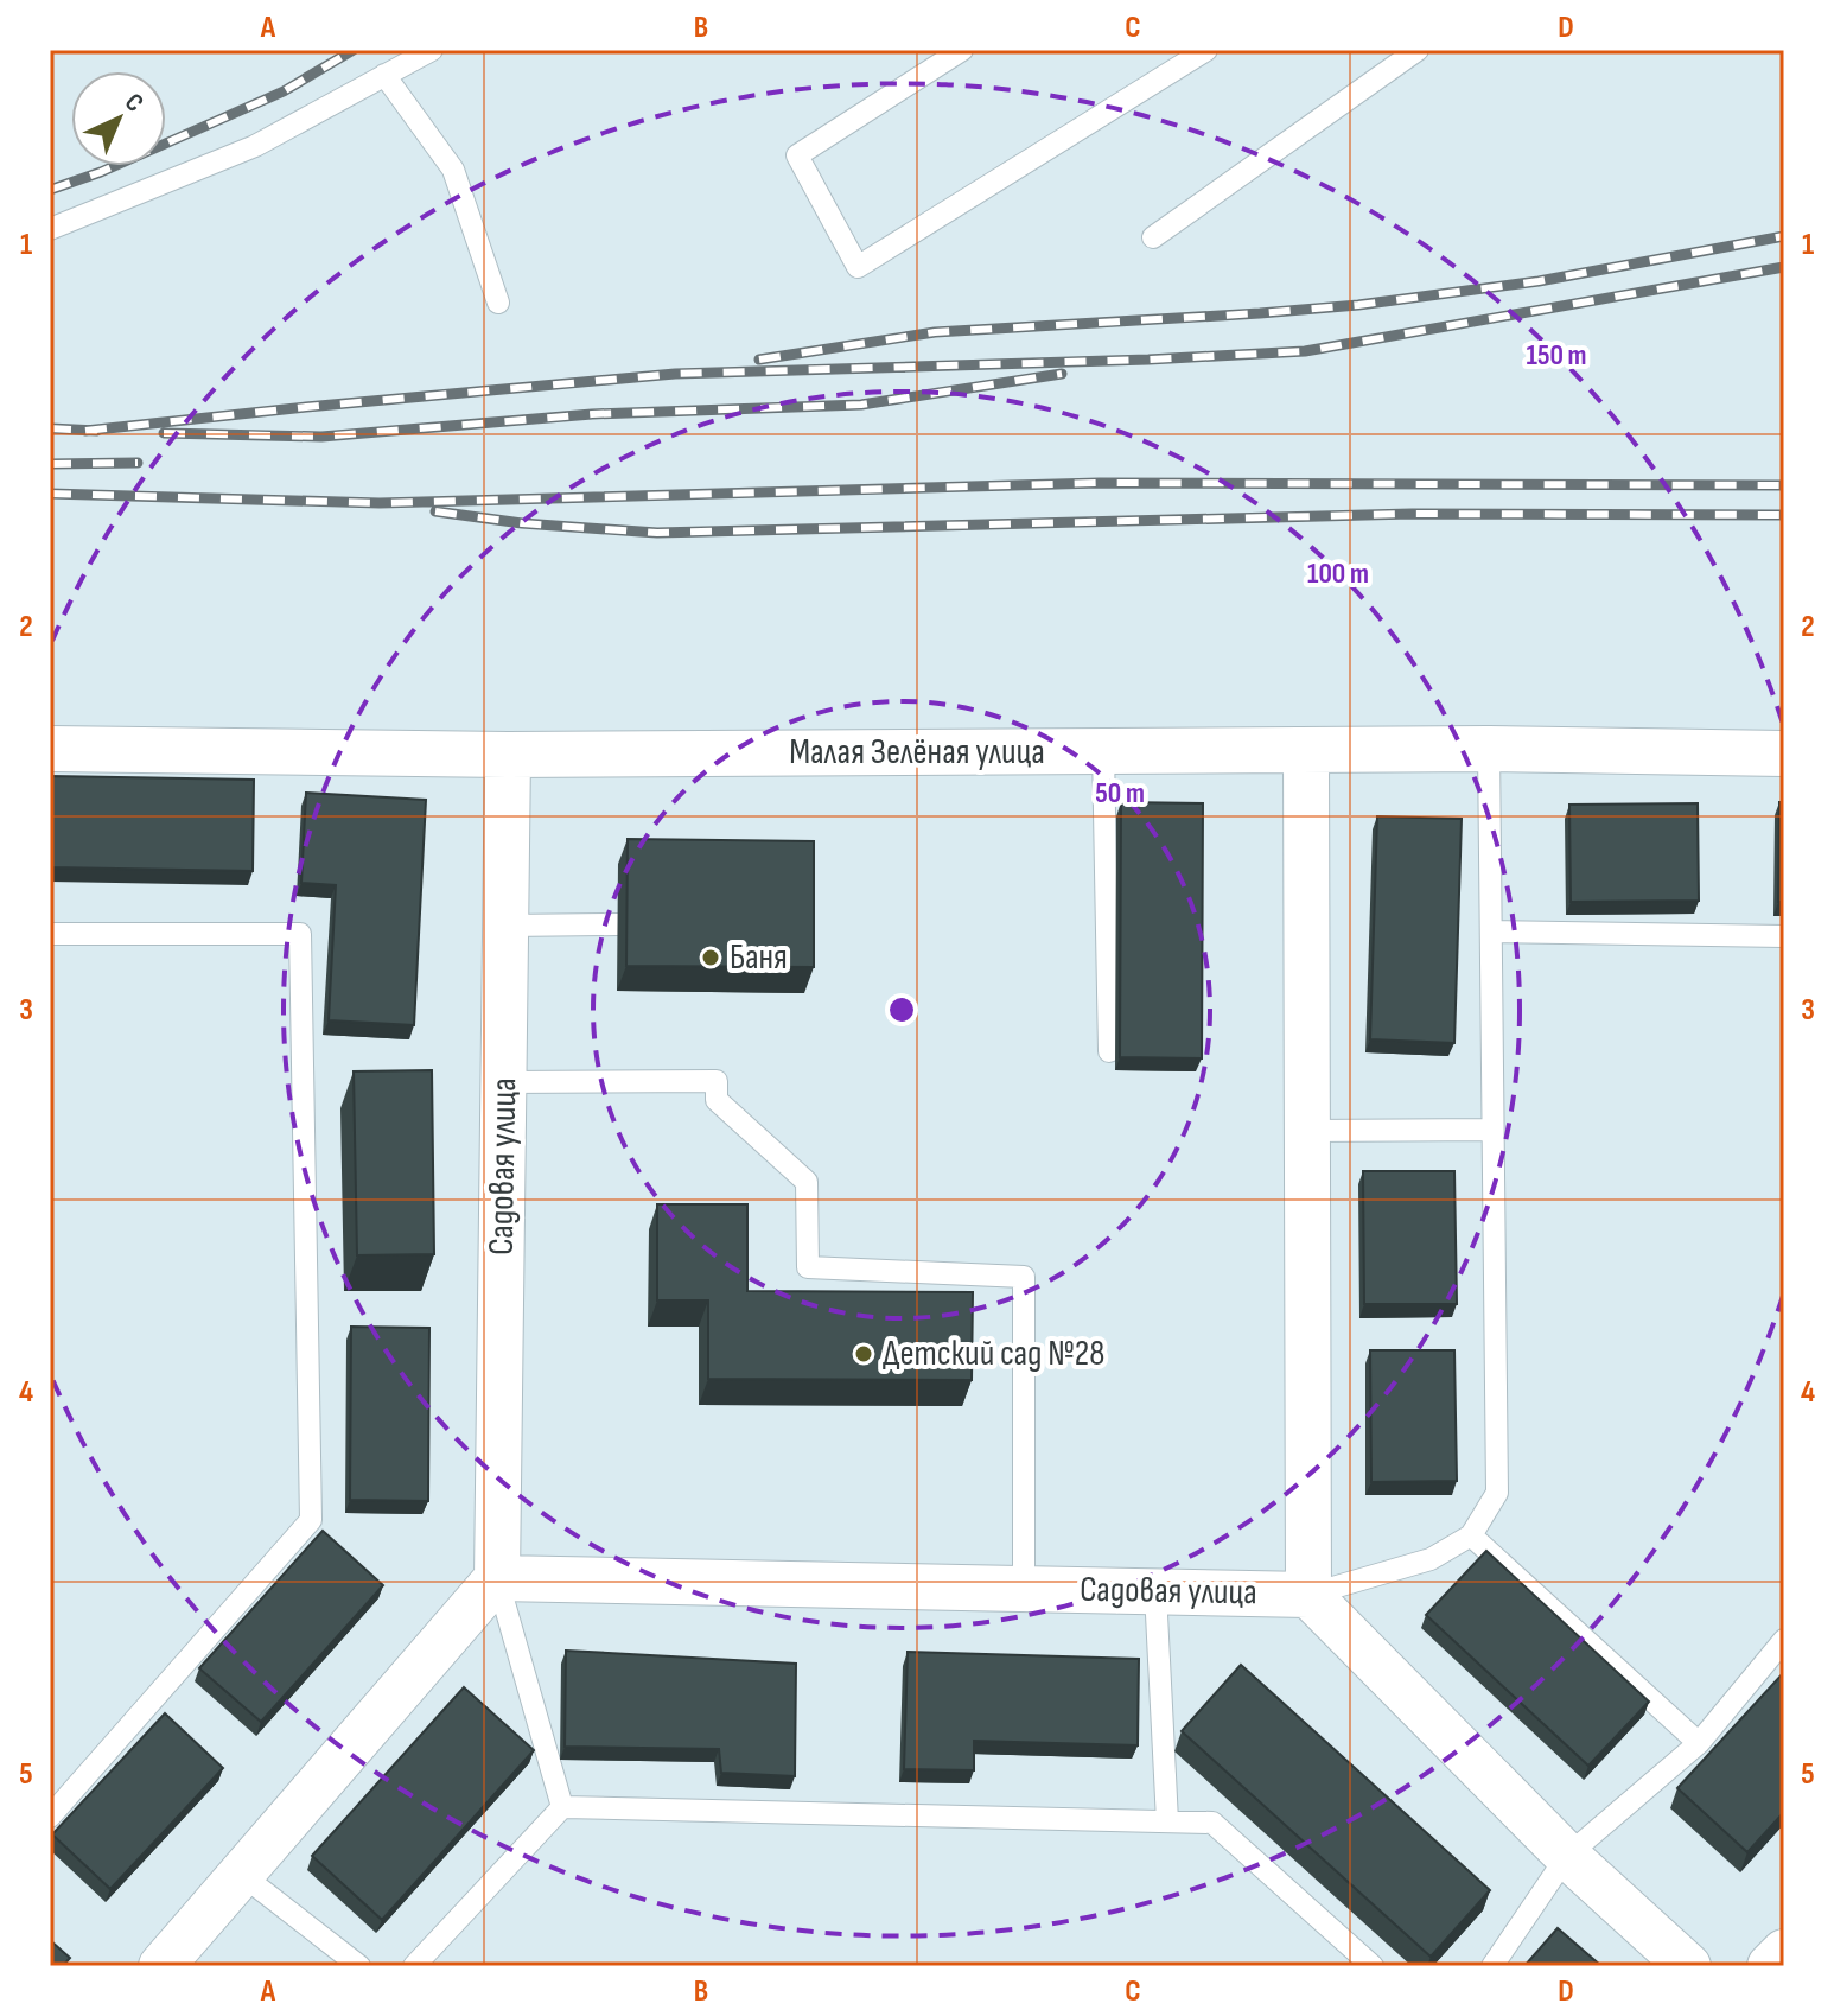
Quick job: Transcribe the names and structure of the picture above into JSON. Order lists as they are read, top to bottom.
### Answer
{
  "streets": {
    "street": ["Малая Зелёная улица", "Садовая улица"]
  },
  "crossings": [
    ["Малая Зелёная улица", "Садовая улица"]
  ],
  "places": ["Баня", "Детский сад №28"],
  "north": "top right",
  "grid": {
    "columns": [
      "A",
      "B",
      "C",
      "D"
    ],
    "rows": [
      "1",
      "2",
      "3",
      "4",
      "5"
    ]
  },
  "rings": ["150 m", "100 m", "50 m"]
}
